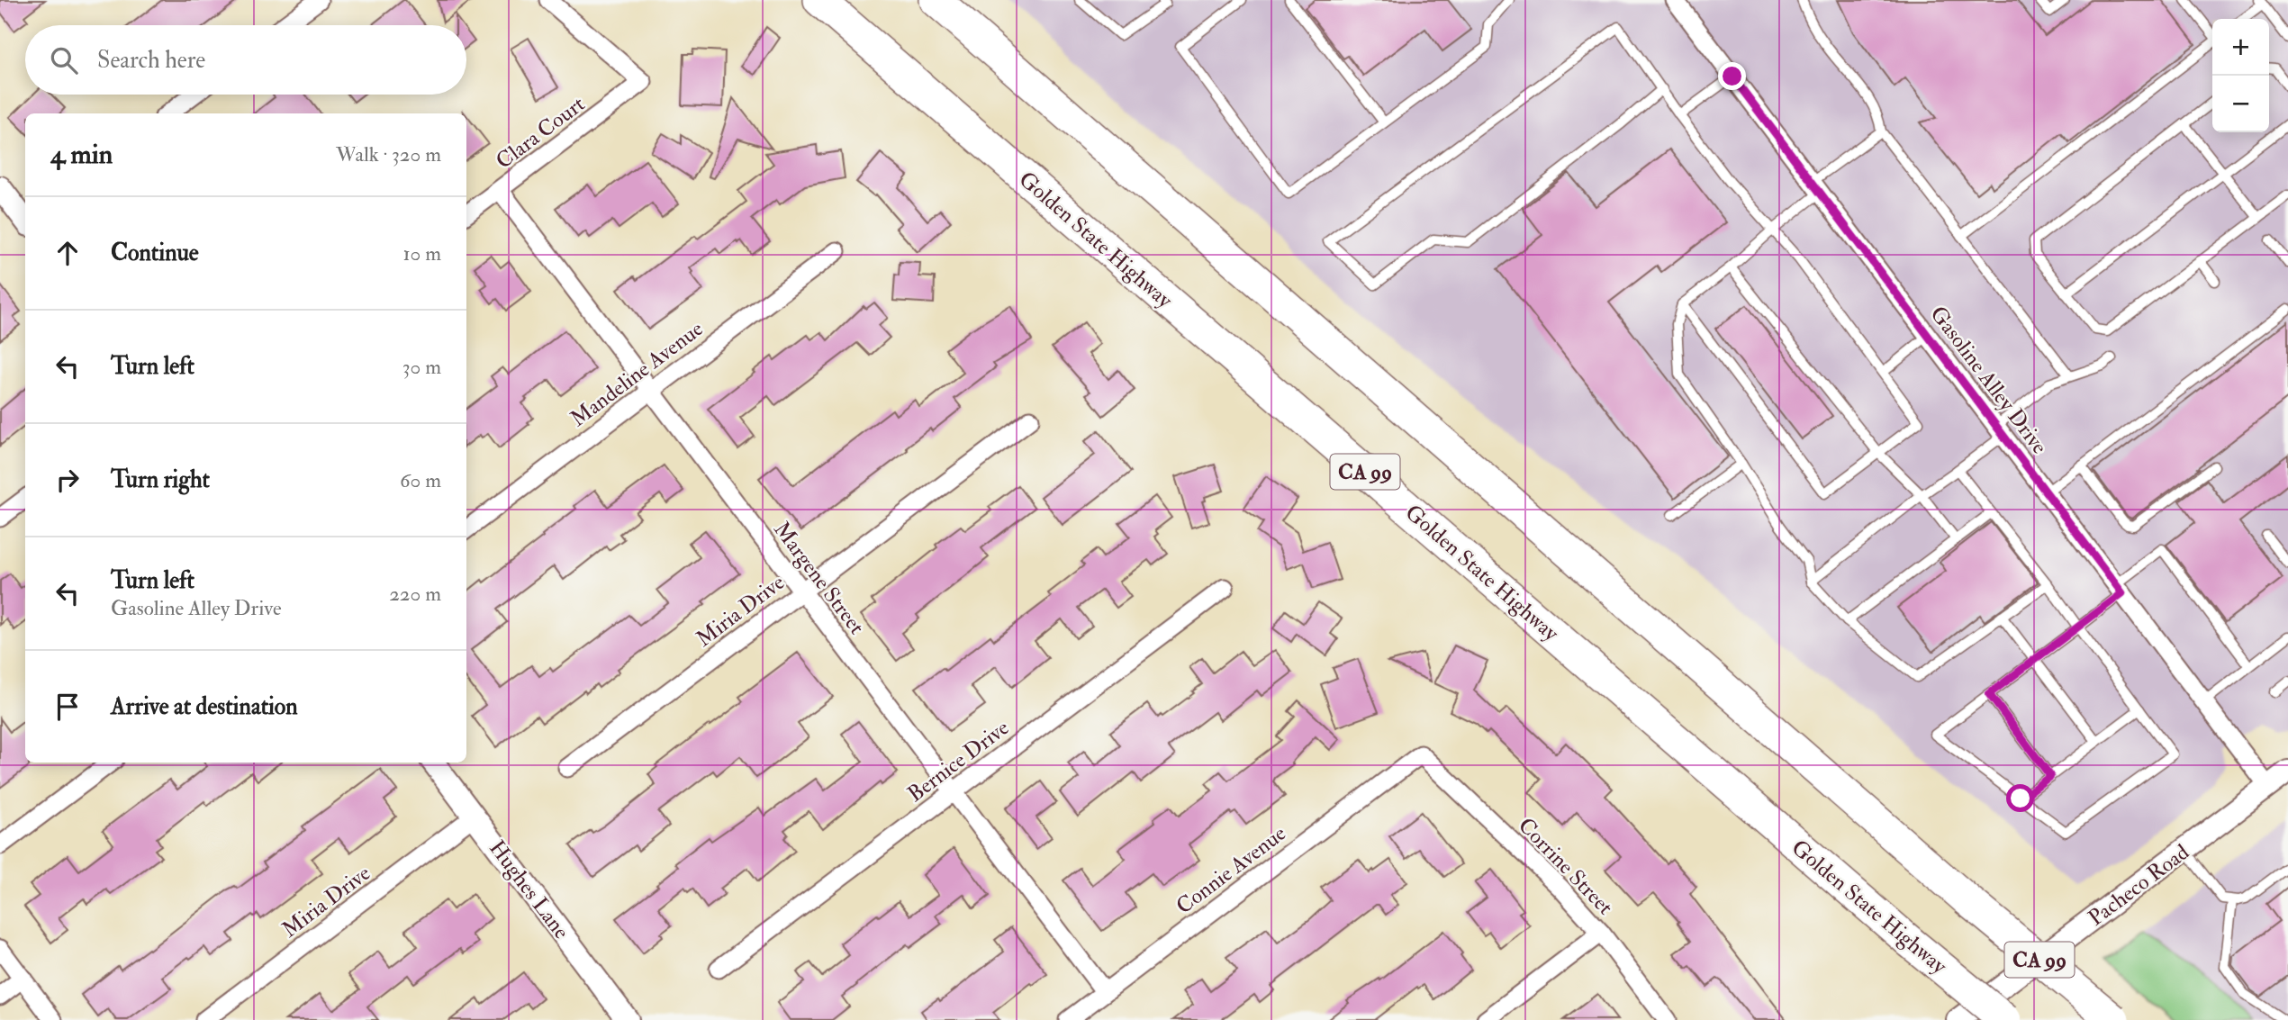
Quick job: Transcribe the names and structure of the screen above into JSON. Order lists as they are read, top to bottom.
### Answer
{
  "streets": {
    "highway": ["Golden State Highway", "CA 99"],
    "street": [
      "Clara Court",
      "Mandeline Avenue",
      "Gasoline Alley Drive",
      "Margene Street",
      "Miria Drive",
      "Bernice Drive",
      "Corrine Street",
      "Connie Avenue",
      "Pacheco Road",
      "Hughes Lane"
    ]
  },
  "crossings": [
    ["Clara Court", "Margene Street"],
    ["Mandeline Avenue", "Margene Street"],
    ["Gasoline Alley Drive", "Pacheco Road"],
    ["Margene Street", "Miria Drive"],
    ["Margene Street", "Bernice Drive"],
    ["Margene Street", "Connie Avenue"],
    ["Miria Drive", "Hughes Lane"],
    ["Corrine Street", "Connie Avenue"]
  ],
  "page": {
    "map_buttons": ["+", "−"],
    "search": "Search here",
    "heading": ["4 min", "Walk · 320 m"],
    "list": [
      ["Continue", "10 m"],
      ["Turn left", "30 m"],
      ["Turn right", "60 m"],
      ["Turn left", "Gasoline Alley Drive", "220 m"],
      "Arrive at destination"
    ]
  }
}
